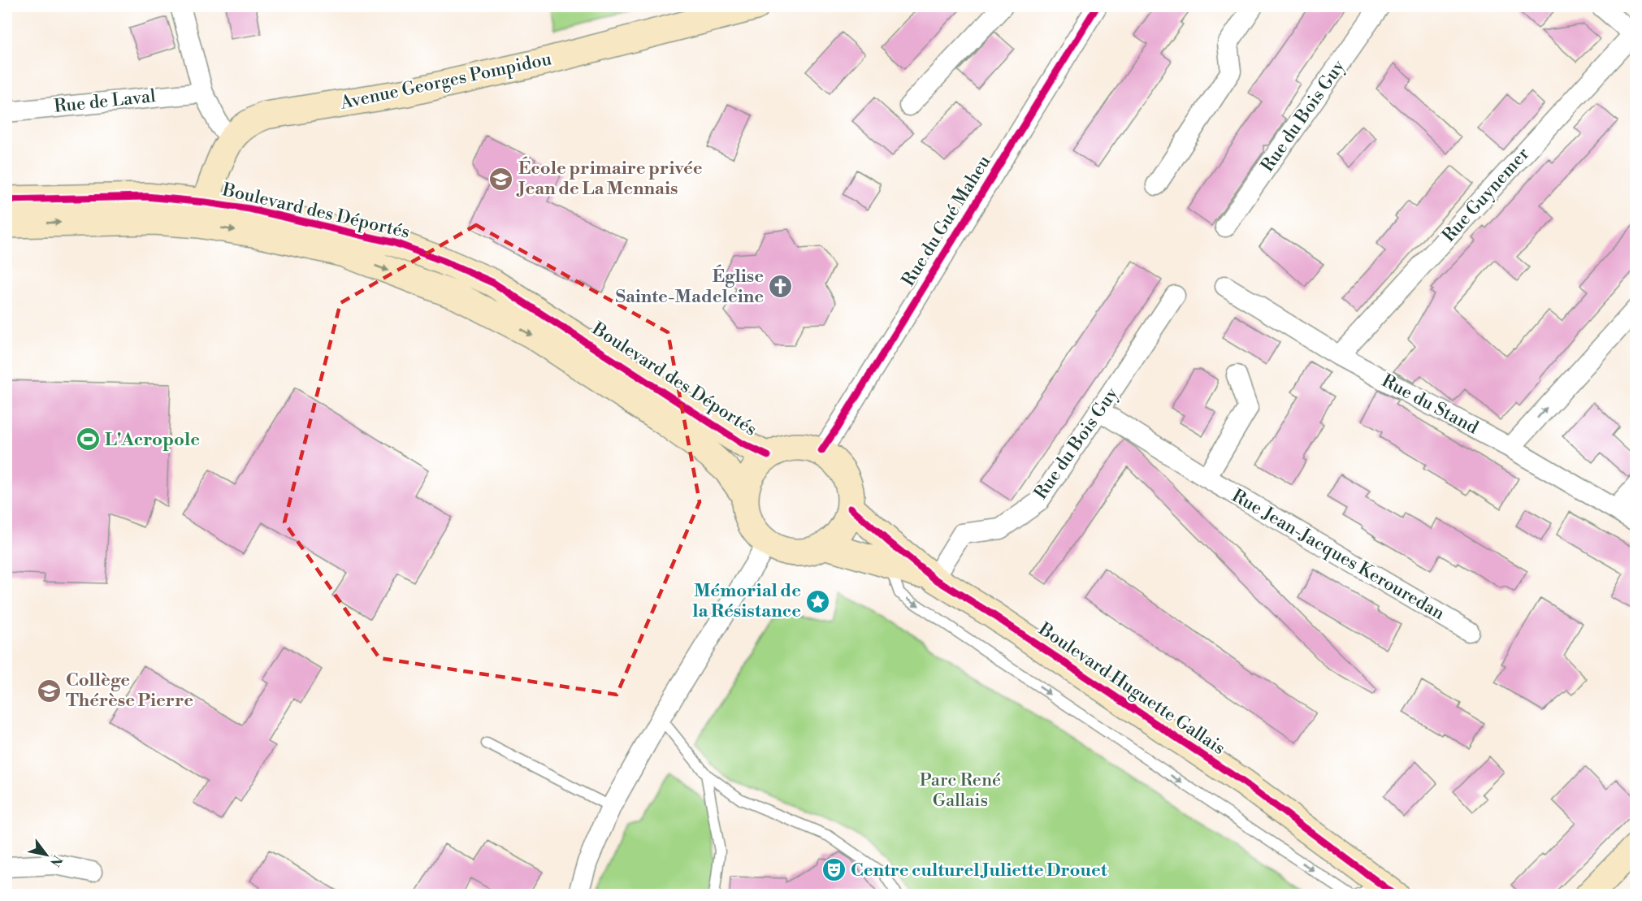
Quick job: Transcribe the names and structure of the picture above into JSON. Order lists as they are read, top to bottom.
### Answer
{
  "streets": {
    "street": [
      "Avenue Georges Pompidou",
      "Rue de Laval",
      "Rue du Bois Guy",
      "Rue Guynemer",
      "Boulevard des Déportés",
      "Rue du Gué Maheu",
      "Rue du Stand",
      "Rue Jean-Jacques Kerouredan",
      "Boulevard Huguette Gallais"
    ]
  },
  "crossings": [
    ["Avenue Georges Pompidou", "Boulevard des Déportés"],
    ["Rue du Bois Guy", "Rue Jean-Jacques Kerouredan"],
    ["Rue du Bois Guy", "Boulevard Huguette Gallais"],
    ["Rue Guynemer", "Rue du Stand"],
    ["Boulevard des Déportés", "Rue du Gué Maheu"],
    ["Boulevard des Déportés", "Boulevard Huguette Gallais"],
    ["Rue du Gué Maheu", "Boulevard Huguette Gallais"]
  ],
  "parks": ["Parc René Gallais"],
  "places": {
    "school or university": ["École primaire privée Jean de La Mennais", "Collège Thérèse Pierre"],
    "church": ["Église Sainte-Madeleine"],
    "sports": ["L'Acropole"],
    "place": ["Mémorial de la Résistance"],
    "theatre": ["Centre culturel Juliette Drouet"]
  },
  "north": "bottom right"
}
